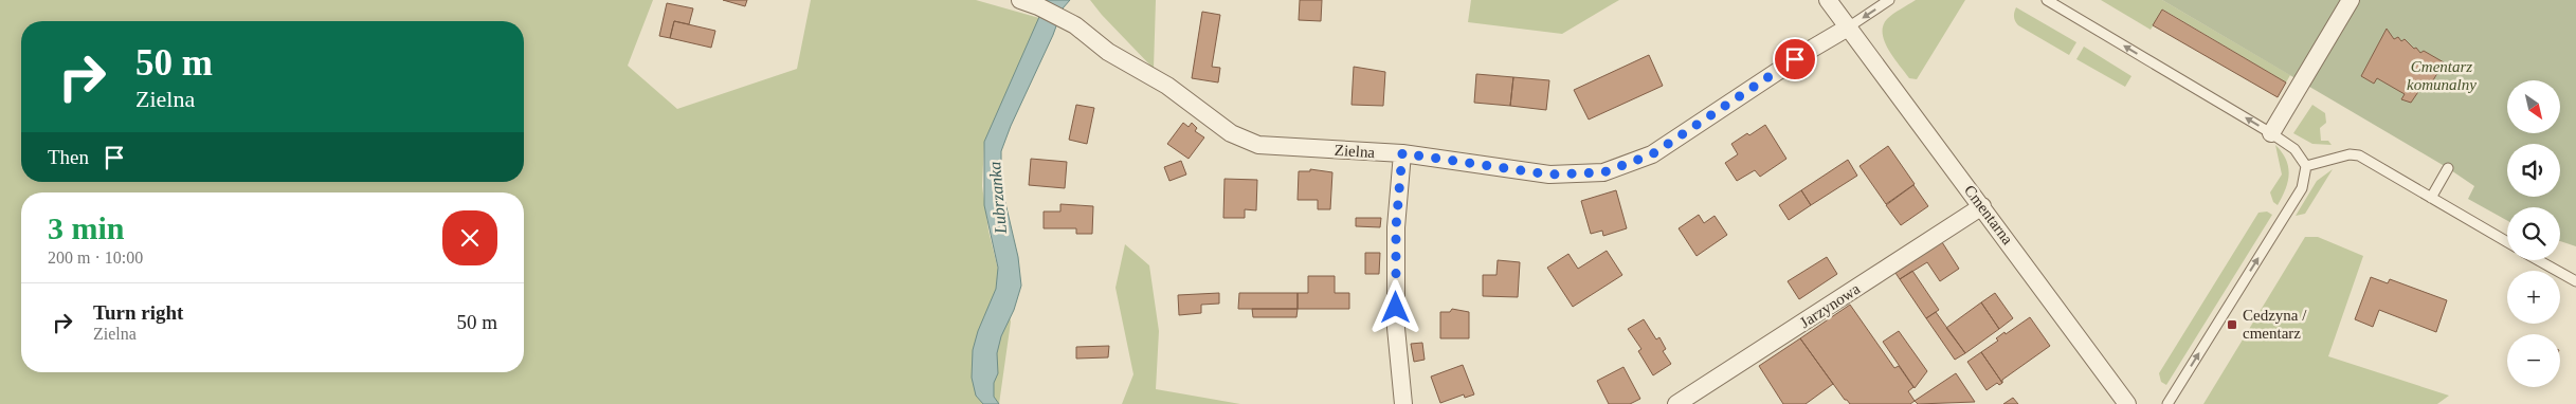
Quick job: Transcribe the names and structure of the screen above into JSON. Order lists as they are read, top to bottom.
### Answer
{
  "streets": {
    "street": ["Zielna", "Cmentarna", "Jarzynowa"]
  },
  "crossings": [
    ["Zielna", "Cmentarna"],
    ["Cmentarna", "Jarzynowa"]
  ],
  "water": ["Lubrzanka"],
  "parks": ["Cmentarz komunalny"],
  "places": {
    "transit": ["Cedzyna / cmentarz"]
  },
  "north": "bottom right",
  "page": {
    "turn": ["50 m", "Zielna"],
    "map_buttons": ["+", "−"],
    "then": "Then",
    "heading": ["3 min", "200 m · 10:00"],
    "list": [
      {
        "name": "Turn right",
        "note": "Zielna",
        "value": "50 m"
      }
    ]
  }
}
